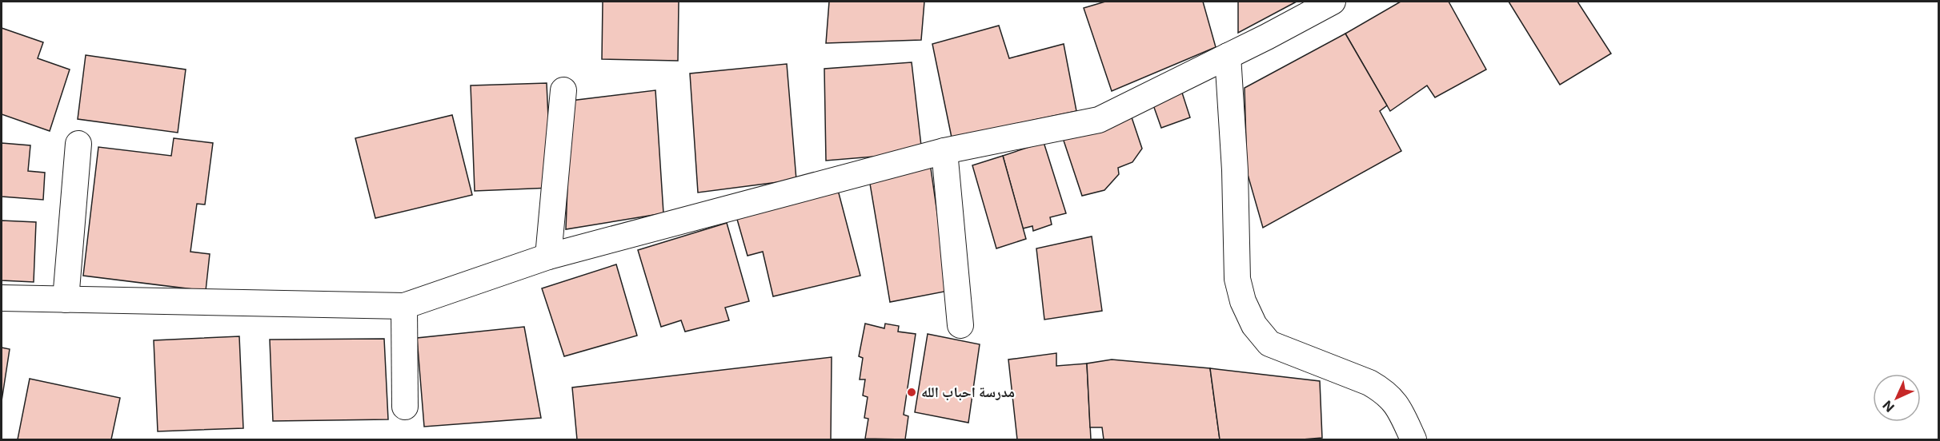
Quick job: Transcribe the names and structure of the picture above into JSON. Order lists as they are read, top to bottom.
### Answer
{
  "places": ["مدرسة احباب الله"],
  "north": "bottom left"
}
